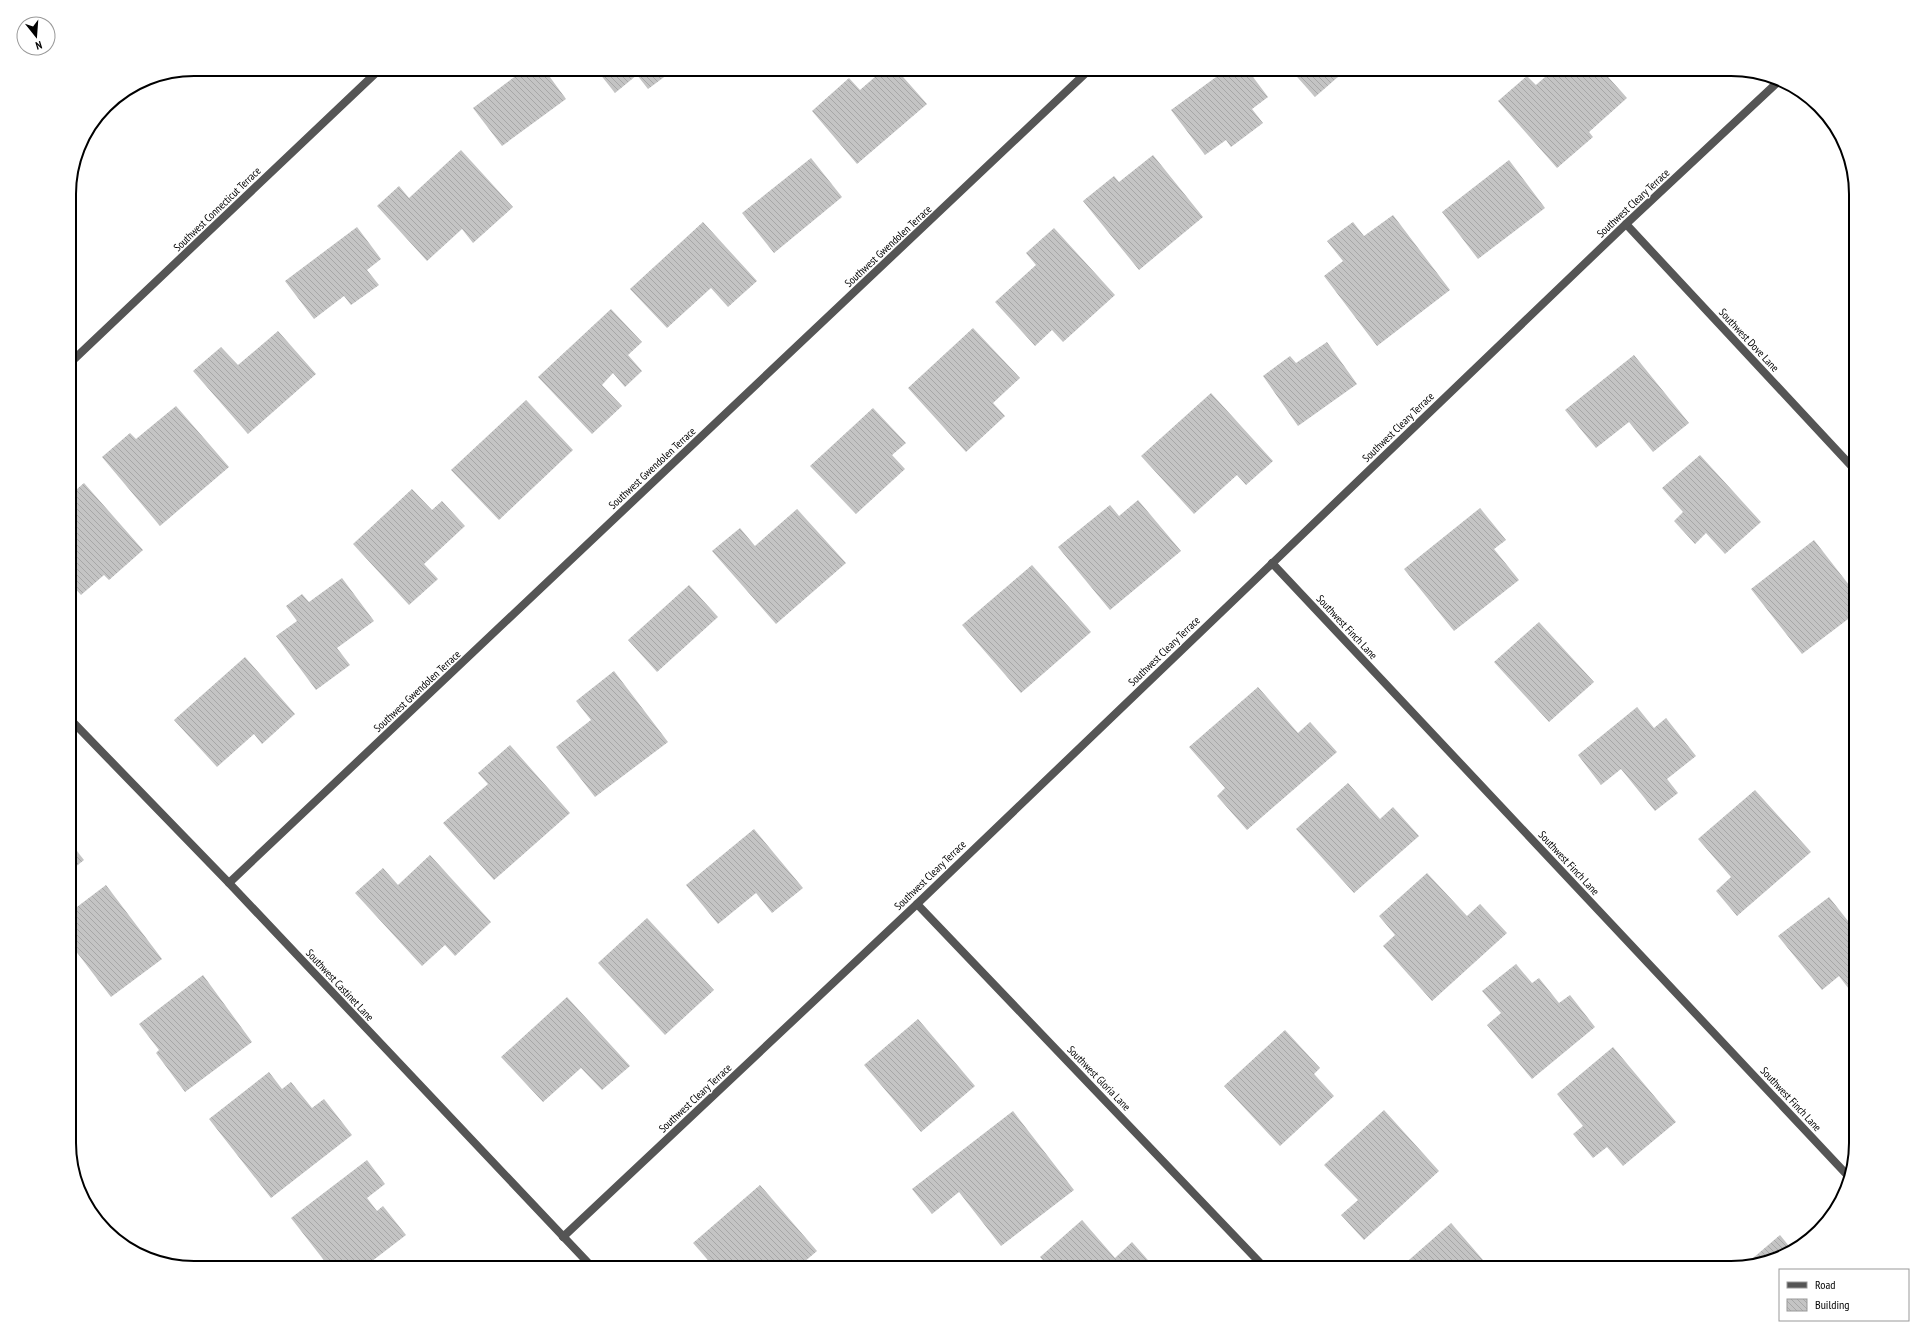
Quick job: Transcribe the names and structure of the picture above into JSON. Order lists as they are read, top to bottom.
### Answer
{
  "streets": {
    "street": [
      "Southwest Cleary Terrace",
      "Southwest Connecticut Terrace",
      "Southwest Gwendolen Terrace",
      "Southwest Dove Lane",
      "Southwest Finch Lane",
      "Southwest Castinet Lane",
      "Southwest Gloria Lane"
    ]
  },
  "crossings": [
    ["Southwest Cleary Terrace", "Southwest Dove Lane"],
    ["Southwest Cleary Terrace", "Southwest Finch Lane"],
    ["Southwest Cleary Terrace", "Southwest Castinet Lane"],
    ["Southwest Cleary Terrace", "Southwest Gloria Lane"],
    ["Southwest Gwendolen Terrace", "Southwest Castinet Lane"]
  ],
  "legend": ["Road", "Building"],
  "north": "bottom"
}
